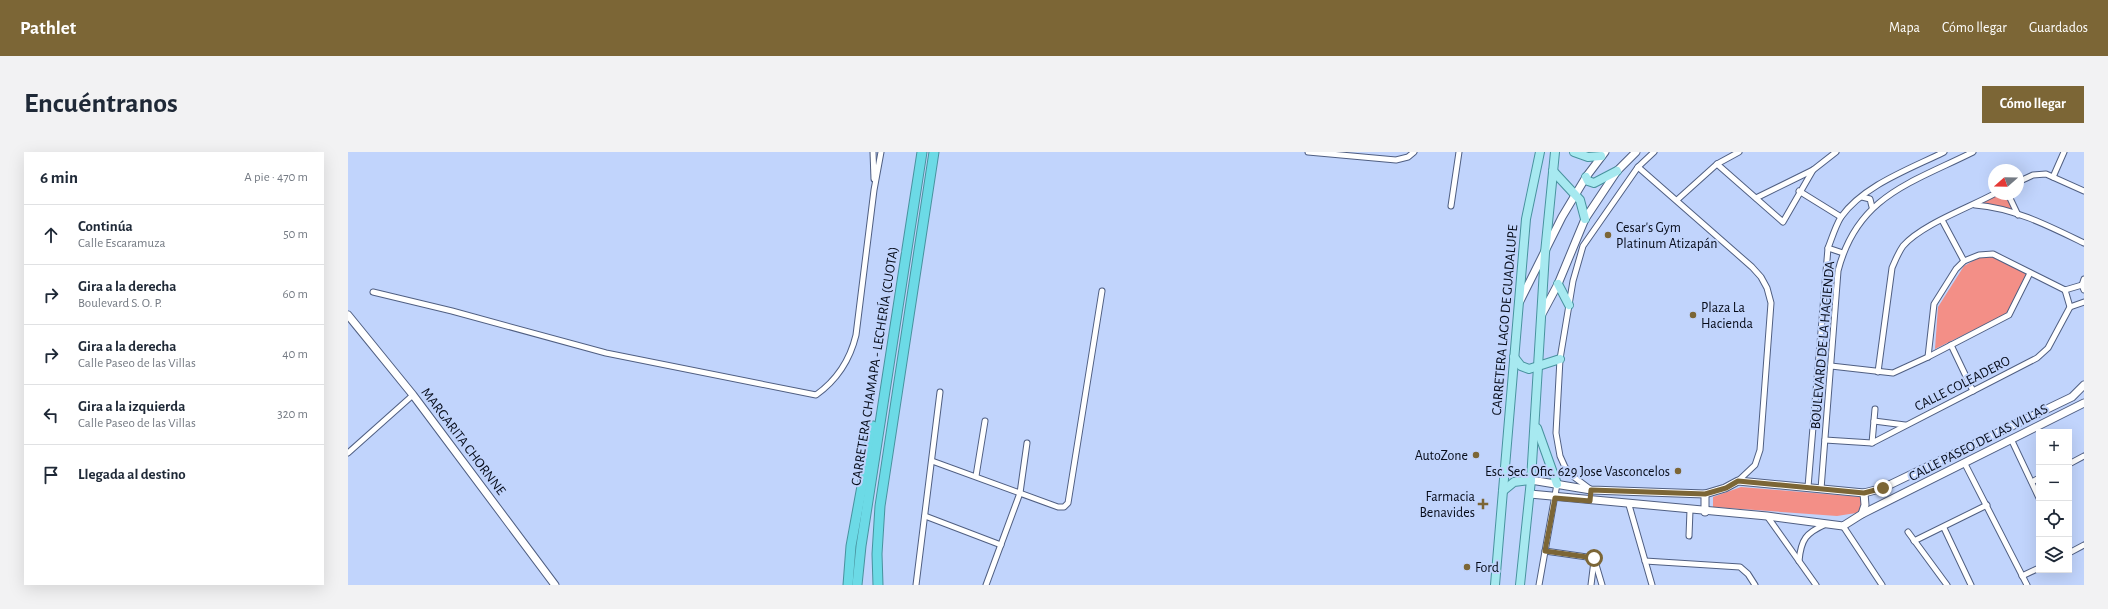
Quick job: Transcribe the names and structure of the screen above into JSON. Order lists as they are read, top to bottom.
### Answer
{
  "streets": {
    "highway": ["CARRETERA CHAMAPA - LECHERÍA (CUOTA)"],
    "main road": ["CARRETERA LAGO DE GUADALUPE"],
    "street": [
      "BOULEVARD DE LA HACIENDA",
      "CALLE COLEADERO",
      "MARGARITA CHORNNE",
      "CALLE PASEO DE LAS VILLAS"
    ]
  },
  "crossings": [
    ["BOULEVARD DE LA HACIENDA", "CALLE COLEADERO"],
    ["BOULEVARD DE LA HACIENDA", "CALLE PASEO DE LAS VILLAS"]
  ],
  "places": {
    "other": [
      "Cesar's Gym Platinum Atizapán",
      "Plaza La Hacienda",
      "AutoZone",
      "Esc. Sec. Ofic. 629 Jose Vasconcelos",
      "Ford"
    ],
    "health": ["Farmacia Benavides"]
  },
  "north": "left",
  "page": {
    "header": "Pathlet",
    "nav": ["Mapa", "Cómo llegar", "Guardados"],
    "buttons": "Cómo llegar",
    "title": "Encuéntranos",
    "heading": ["6 min", "A pie · 470 m"],
    "list": [
      ["Continúa", "Calle Escaramuza", "50 m"],
      ["Gira a la derecha", "Boulevard S. O. P.", "60 m"],
      ["Gira a la derecha", "Calle Paseo de las Villas", "40 m"],
      ["Gira a la izquierda", "Calle Paseo de las Villas", "320 m"],
      "Llegada al destino"
    ],
    "map_buttons": ["+", "−"]
  }
}
